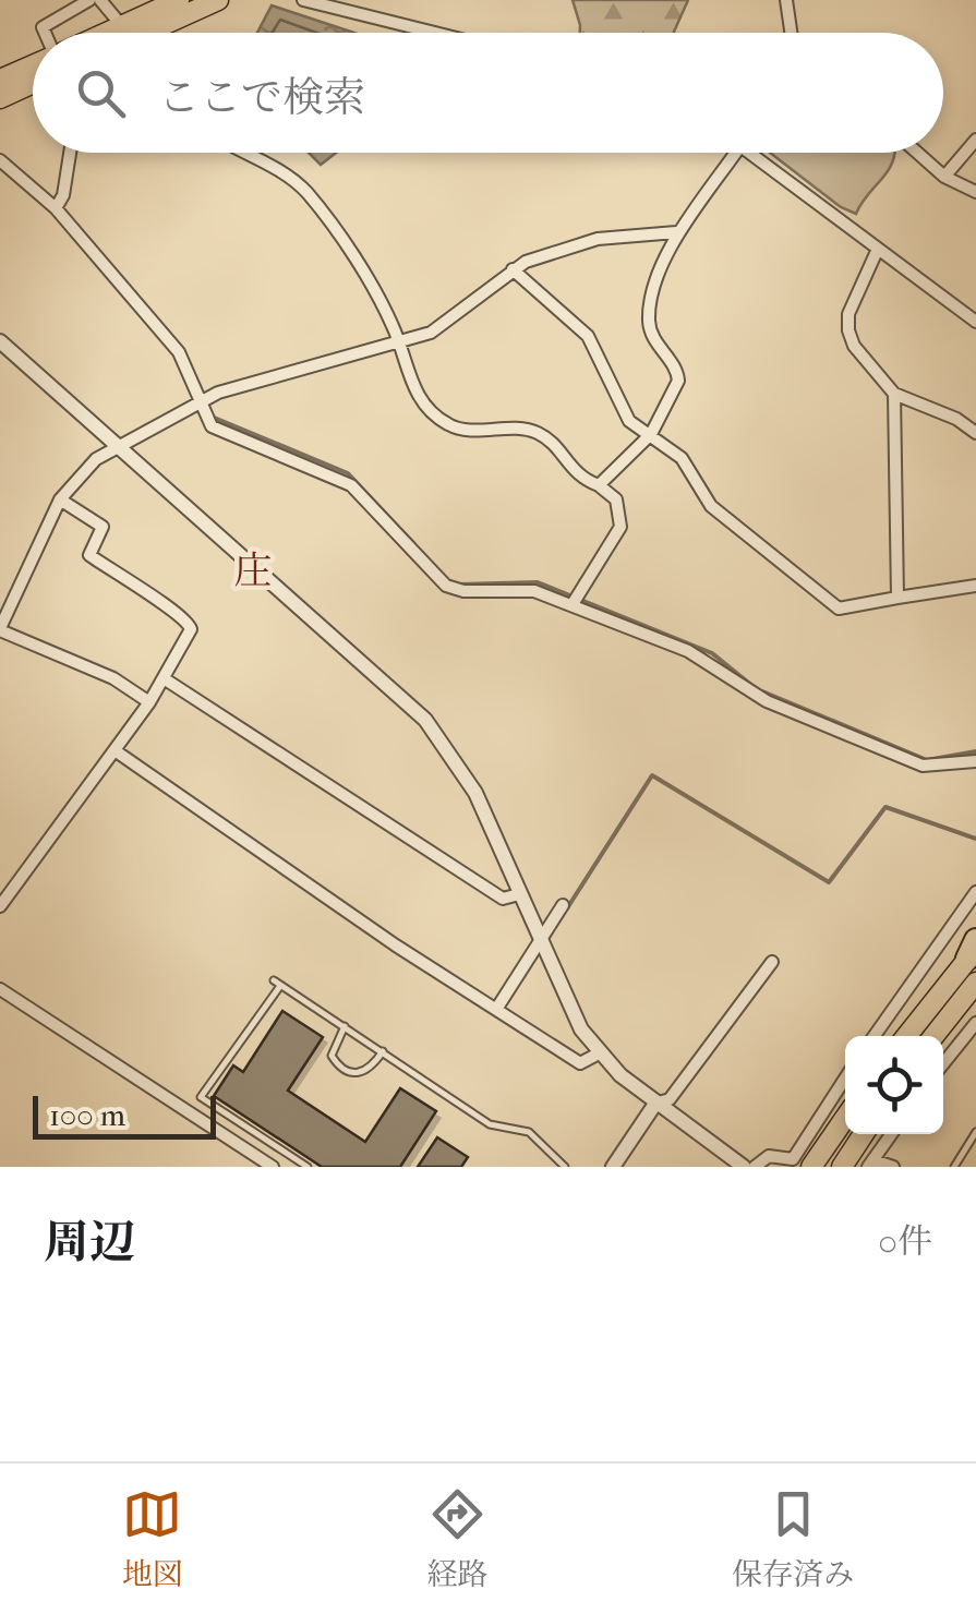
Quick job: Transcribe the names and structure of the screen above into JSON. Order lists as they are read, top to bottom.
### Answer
{
  "districts": ["庄"],
  "scale_bar": "100 m",
  "page": {
    "search": "ここで検索",
    "scale": "100 m",
    "heading": ["周辺", "0件"],
    "nav": ["地図", "経路", "保存済み"]
  }
}
